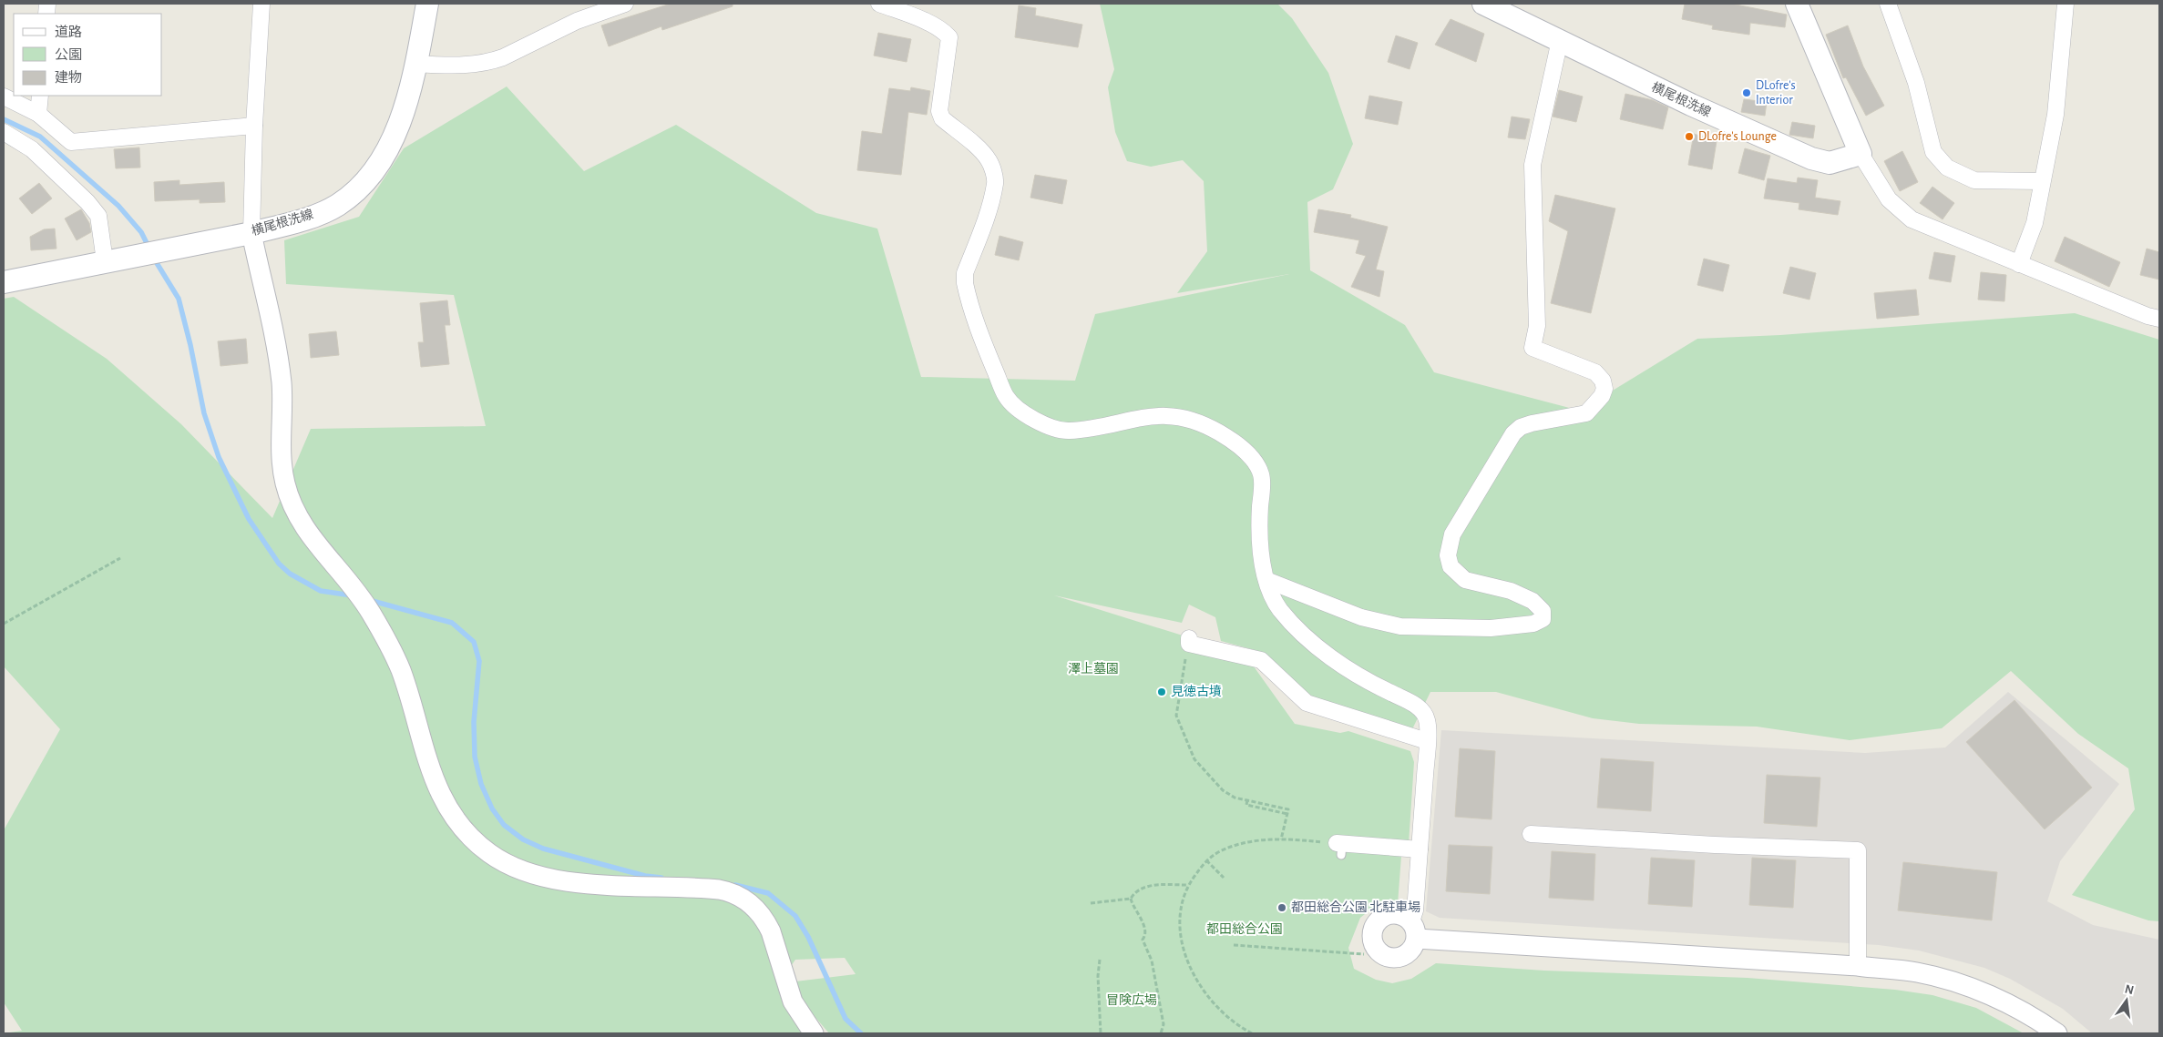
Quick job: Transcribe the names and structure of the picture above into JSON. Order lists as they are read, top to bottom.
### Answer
{
  "streets": {
    "main road": ["横尾根洗線"]
  },
  "parks": ["澤上墓園", "都田総合公園", "冒険広場"],
  "places": [
    "DLofre's Interior",
    "DLofre's Lounge",
    "見徳古墳",
    "都田総合公園 北駐車場"
  ],
  "legend": ["道路", "公園", "建物"],
  "north": "top"
}
